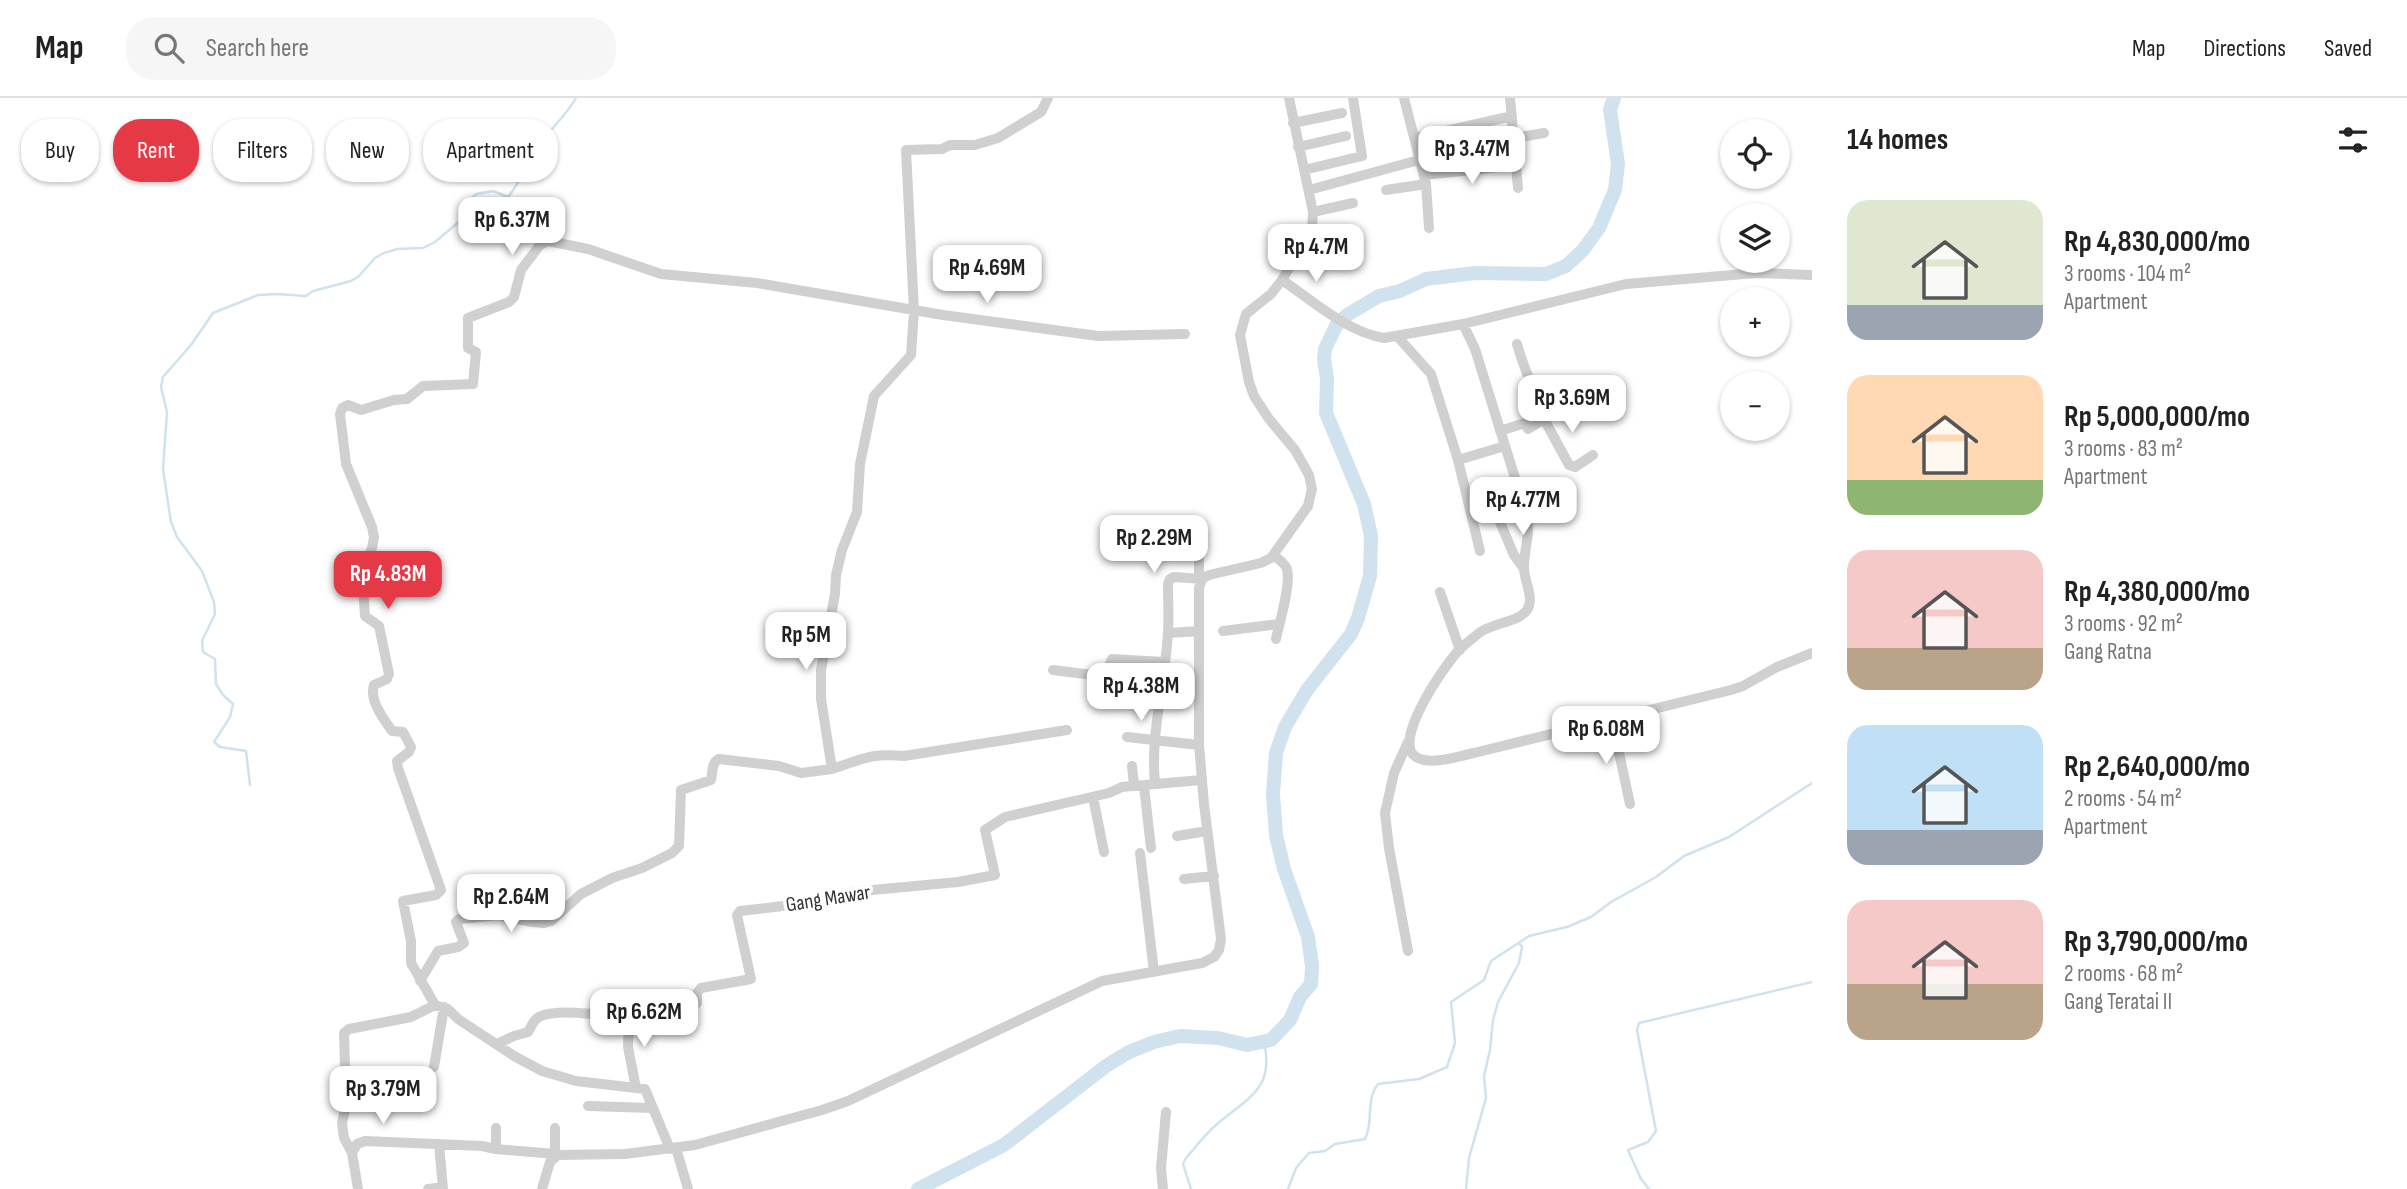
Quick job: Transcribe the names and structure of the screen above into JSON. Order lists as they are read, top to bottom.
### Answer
{
  "streets": {
    "street": ["Gang Mawar"]
  },
  "page": {
    "header": "Map",
    "search": "Search here",
    "nav": ["Map", "Directions", "Saved"],
    "heading": "14 homes",
    "map_buttons": ["+", "−"],
    "chip": [
      "Buy",
      "Rent",
      "Filters",
      "New",
      "Apartment"
    ],
    "price": [
      "Rp 3.47M",
      "Rp 6.37M",
      "Rp 4.7M",
      "Rp 4.69M",
      "Rp 3.69M",
      "Rp 4.77M",
      "Rp 2.29M",
      "Rp 4.83M",
      "Rp 5M",
      "Rp 4.38M",
      "Rp 6.08M",
      "Rp 2.64M",
      "Rp 6.62M",
      "Rp 3.79M"
    ],
    "list": [
      {
        "name": "Rp 4,830,000/mo",
        "note": "3 rooms · 104 m² · Apartment"
      },
      {
        "name": "Rp 5,000,000/mo",
        "note": "3 rooms · 83 m² · Apartment"
      },
      {
        "name": "Rp 4,380,000/mo",
        "note": "3 rooms · 92 m² · Gang Ratna"
      },
      {
        "name": "Rp 2,640,000/mo",
        "note": "2 rooms · 54 m² · Apartment"
      },
      {
        "name": "Rp 3,790,000/mo",
        "note": "2 rooms · 68 m² · Gang Teratai II"
      }
    ]
  }
}
